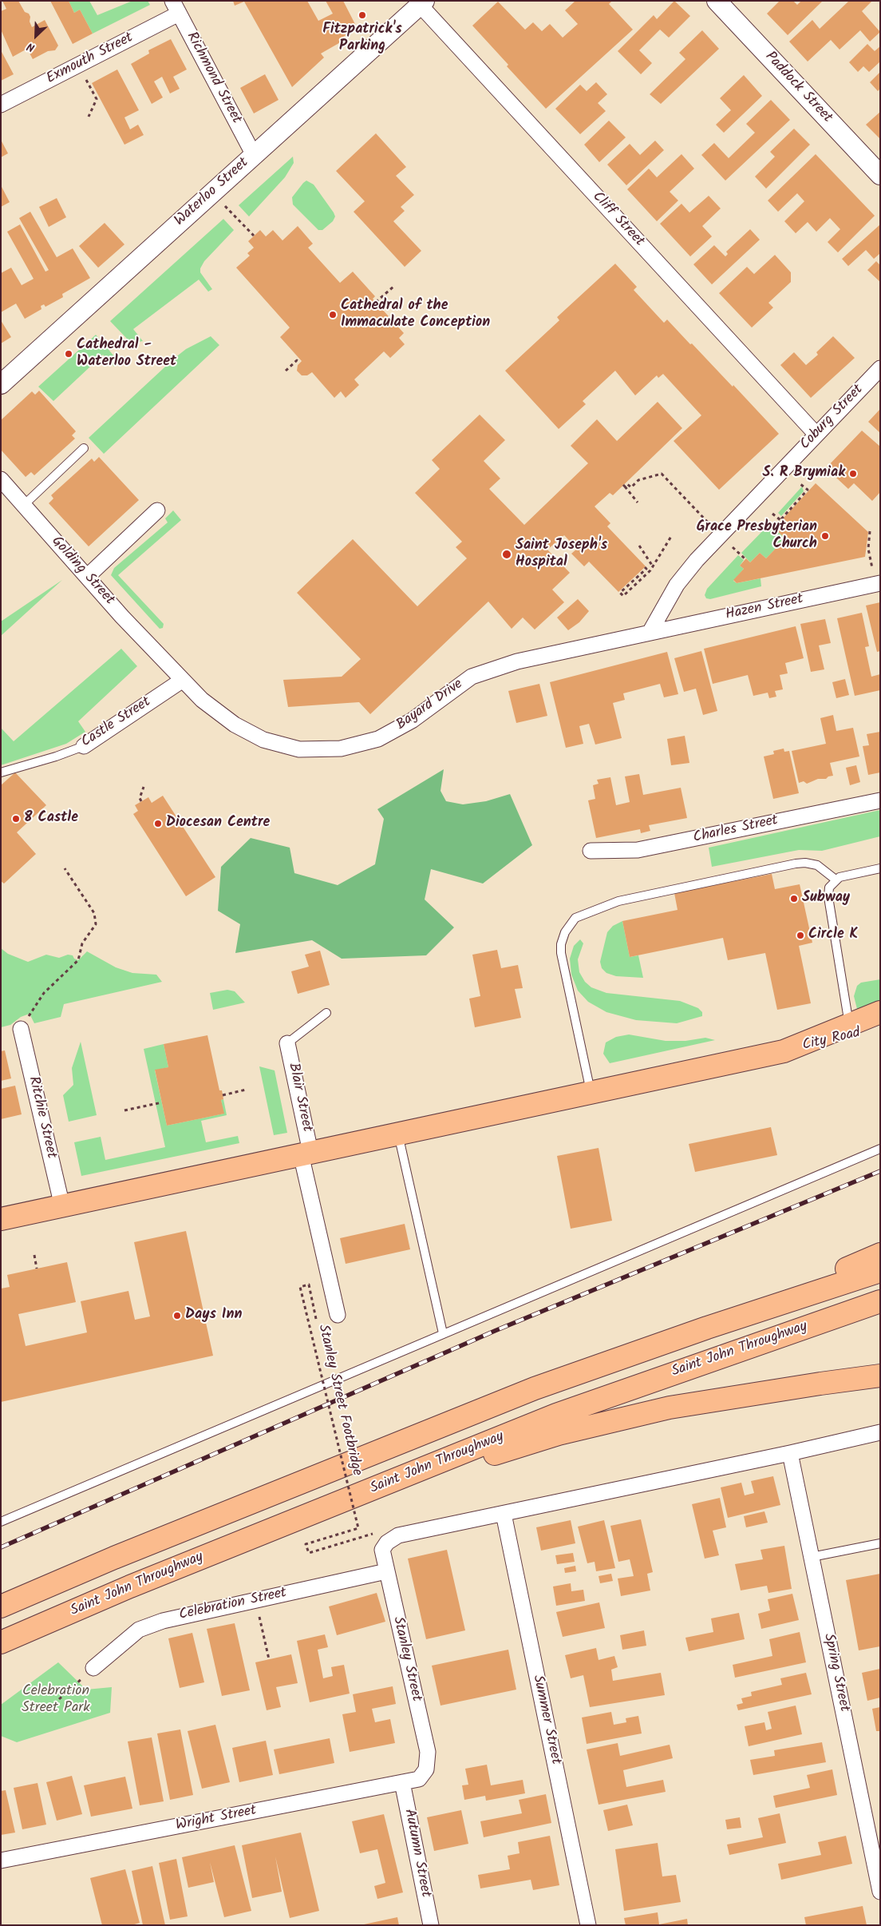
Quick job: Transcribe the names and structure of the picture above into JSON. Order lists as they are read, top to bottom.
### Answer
{
  "streets": {
    "main road": ["City Road", "Saint John Throughway"],
    "street": [
      "Exmouth Street",
      "Richmond Street",
      "Paddock Street",
      "Waterloo Street",
      "Cliff Street",
      "Coburg Street",
      "Golding Street",
      "Hazen Street",
      "Bayard Drive",
      "Castle Street",
      "Charles Street",
      "Blair Street",
      "Ritchie Street",
      "Celebration Street",
      "Stanley Street",
      "Spring Street",
      "Summer Street",
      "Wright Street",
      "Autumn Street"
    ],
    "path": ["Stanley Street Footbridge"]
  },
  "crossings": [
    ["Exmouth Street", "Richmond Street"],
    ["Richmond Street", "Waterloo Street"],
    ["Waterloo Street", "Cliff Street"],
    ["Cliff Street", "Coburg Street"],
    ["Coburg Street", "Hazen Street"],
    ["Coburg Street", "Bayard Drive"],
    ["Golding Street", "Bayard Drive"],
    ["Hazen Street", "Bayard Drive"],
    ["Bayard Drive", "Castle Street"],
    ["Celebration Street", "Stanley Street"],
    ["Stanley Street", "Summer Street"],
    ["Stanley Street", "Wright Street"],
    ["Wright Street", "Autumn Street"]
  ],
  "parks": ["Celebration Street Park"],
  "places": [
    "Fitzpatrick's Parking",
    "Cathedral of the Immaculate Conception",
    "Cathedral - Waterloo Street",
    "S. R Brymiak",
    "Grace Presbyterian Church",
    "Saint Joseph's Hospital",
    "8 Castle",
    "Diocesan Centre",
    "Subway",
    "Circle K",
    "Days Inn"
  ],
  "north": "bottom left"
}
